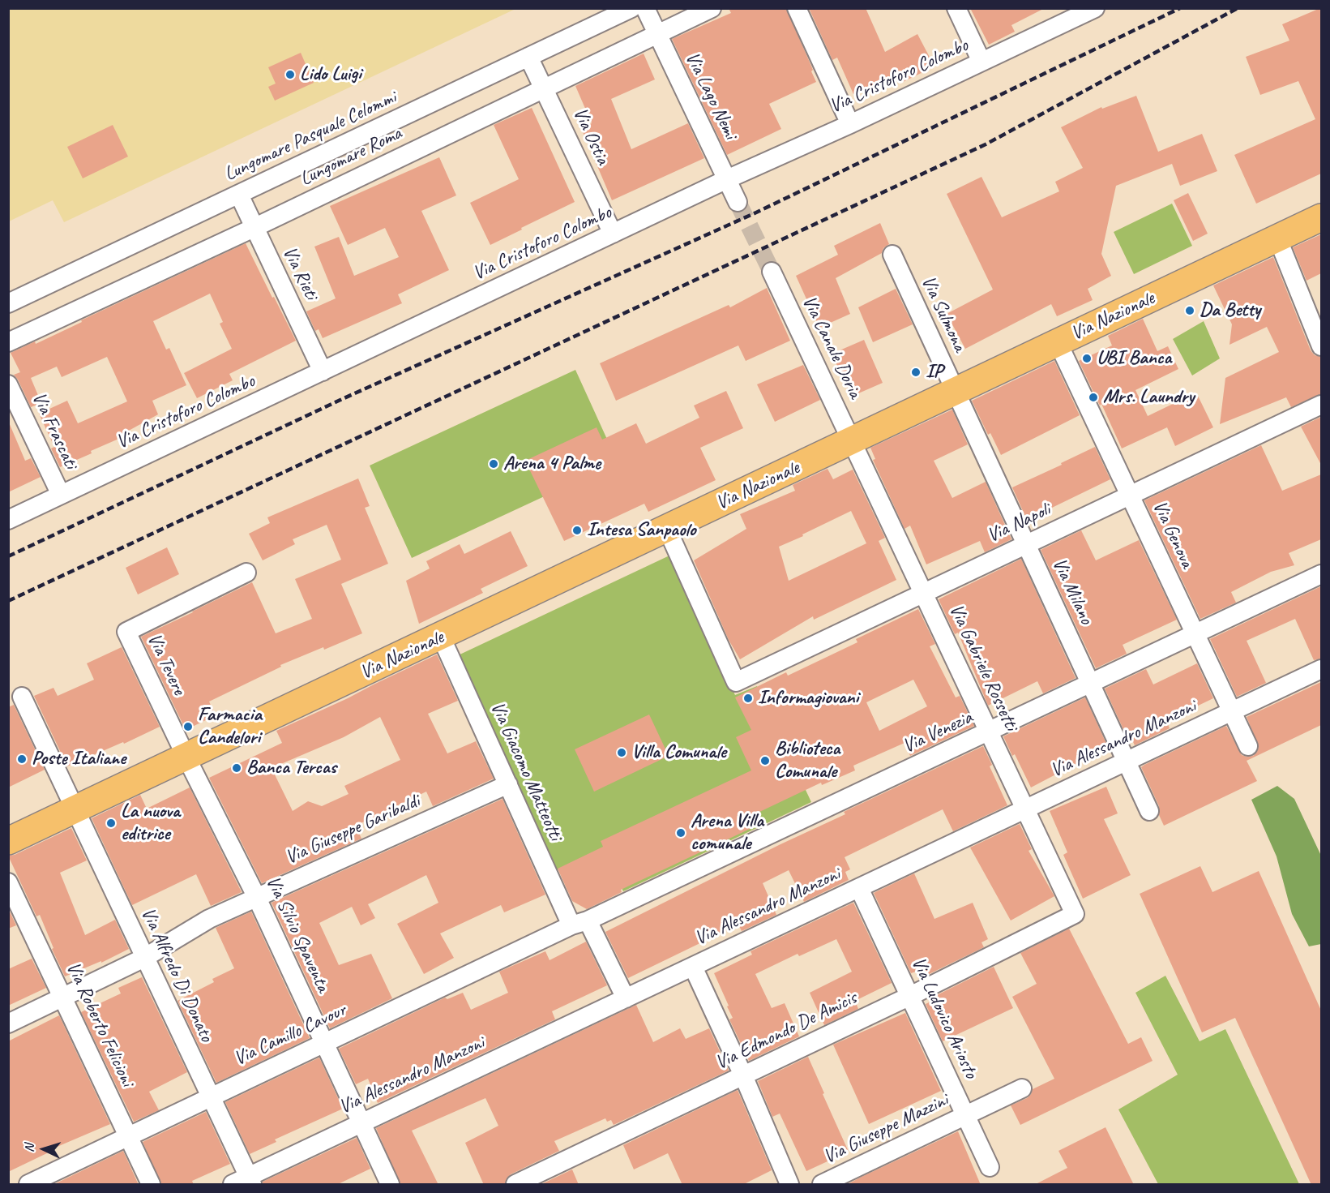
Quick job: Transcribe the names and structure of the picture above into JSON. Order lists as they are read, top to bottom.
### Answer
{
  "streets": {
    "main road": ["Via Nazionale"],
    "street": [
      "Via Cristoforo Colombo",
      "Via Lago Nemi",
      "Lungomare Pasquale Celommi",
      "Via Ostia",
      "Lungomare Roma",
      "Via Rieti",
      "Via Sulmona",
      "Via Canale Doria",
      "Via Frascati",
      "Via Napoli",
      "Via Genova",
      "Via Milano",
      "Via Tevere",
      "Via Gabriele Rossetti",
      "Via Venezia",
      "Via Alessandro Manzoni",
      "Via Giacomo Matteotti",
      "Via Giuseppe Garibaldi",
      "Via Silvio Spaventa",
      "Via Alfredo Di Donato",
      "Via Ludovico Ariosto",
      "Via Roberto Felicioni",
      "Via Edmondo De Amicis",
      "Via Camillo Cavour",
      "Via Giuseppe Mazzini"
    ]
  },
  "crossings": [
    ["Via Cristoforo Colombo", "Via Lago Nemi"],
    ["Via Cristoforo Colombo", "Via Ostia"],
    ["Via Cristoforo Colombo", "Via Rieti"],
    ["Via Cristoforo Colombo", "Via Frascati"],
    ["Via Lago Nemi", "Lungomare Roma"],
    ["Lungomare Pasquale Celommi", "Via Ostia"],
    ["Lungomare Pasquale Celommi", "Via Rieti"],
    ["Via Ostia", "Lungomare Roma"],
    ["Lungomare Roma", "Via Rieti"],
    ["Via Sulmona", "Via Nazionale"],
    ["Via Sulmona", "Via Milano"],
    ["Via Nazionale", "Via Canale Doria"],
    ["Via Nazionale", "Via Napoli"],
    ["Via Nazionale", "Via Genova"],
    ["Via Nazionale", "Via Milano"],
    ["Via Nazionale", "Via Tevere"],
    ["Via Nazionale", "Via Gabriele Rossetti"],
    ["Via Nazionale", "Via Giacomo Matteotti"],
    ["Via Nazionale", "Via Silvio Spaventa"],
    ["Via Nazionale", "Via Alfredo Di Donato"],
    ["Via Canale Doria", "Via Gabriele Rossetti"],
    ["Via Napoli", "Via Genova"],
    ["Via Napoli", "Via Milano"],
    ["Via Napoli", "Via Gabriele Rossetti"],
    ["Via Genova", "Via Venezia"],
    ["Via Genova", "Via Alessandro Manzoni"],
    ["Via Milano", "Via Venezia"],
    ["Via Milano", "Via Alessandro Manzoni"],
    ["Via Tevere", "Via Silvio Spaventa"],
    ["Via Gabriele Rossetti", "Via Venezia"],
    ["Via Gabriele Rossetti", "Via Alessandro Manzoni"],
    ["Via Gabriele Rossetti", "Via Edmondo De Amicis"],
    ["Via Venezia", "Via Giacomo Matteotti"],
    ["Via Venezia", "Via Camillo Cavour"],
    ["Via Alessandro Manzoni", "Via Giacomo Matteotti"],
    ["Via Alessandro Manzoni", "Via Silvio Spaventa"],
    ["Via Alessandro Manzoni", "Via Alfredo Di Donato"],
    ["Via Alessandro Manzoni", "Via Ludovico Ariosto"],
    ["Via Giacomo Matteotti", "Via Giuseppe Garibaldi"],
    ["Via Giacomo Matteotti", "Via Camillo Cavour"],
    ["Via Giuseppe Garibaldi", "Via Silvio Spaventa"],
    ["Via Giuseppe Garibaldi", "Via Alfredo Di Donato"],
    ["Via Giuseppe Garibaldi", "Via Roberto Felicioni"],
    ["Via Silvio Spaventa", "Via Camillo Cavour"],
    ["Via Alfredo Di Donato", "Via Camillo Cavour"],
    ["Via Ludovico Ariosto", "Via Edmondo De Amicis"],
    ["Via Ludovico Ariosto", "Via Giuseppe Mazzini"],
    ["Via Roberto Felicioni", "Via Camillo Cavour"]
  ],
  "places": [
    "Lido Luigi",
    "Da Betty",
    "UBI Banca",
    "IP",
    "Mrs. Laundry",
    "Arena 4 Palme",
    "Intesa Sanpaolo",
    "Informagiovani",
    "Farmacia Candelori",
    "Villa Comunale",
    "Poste Italiane",
    "Biblioteca Comunale",
    "Banca Tercas",
    "La nuova editrice",
    "Arena Villa comunale"
  ],
  "north": "left"
}
